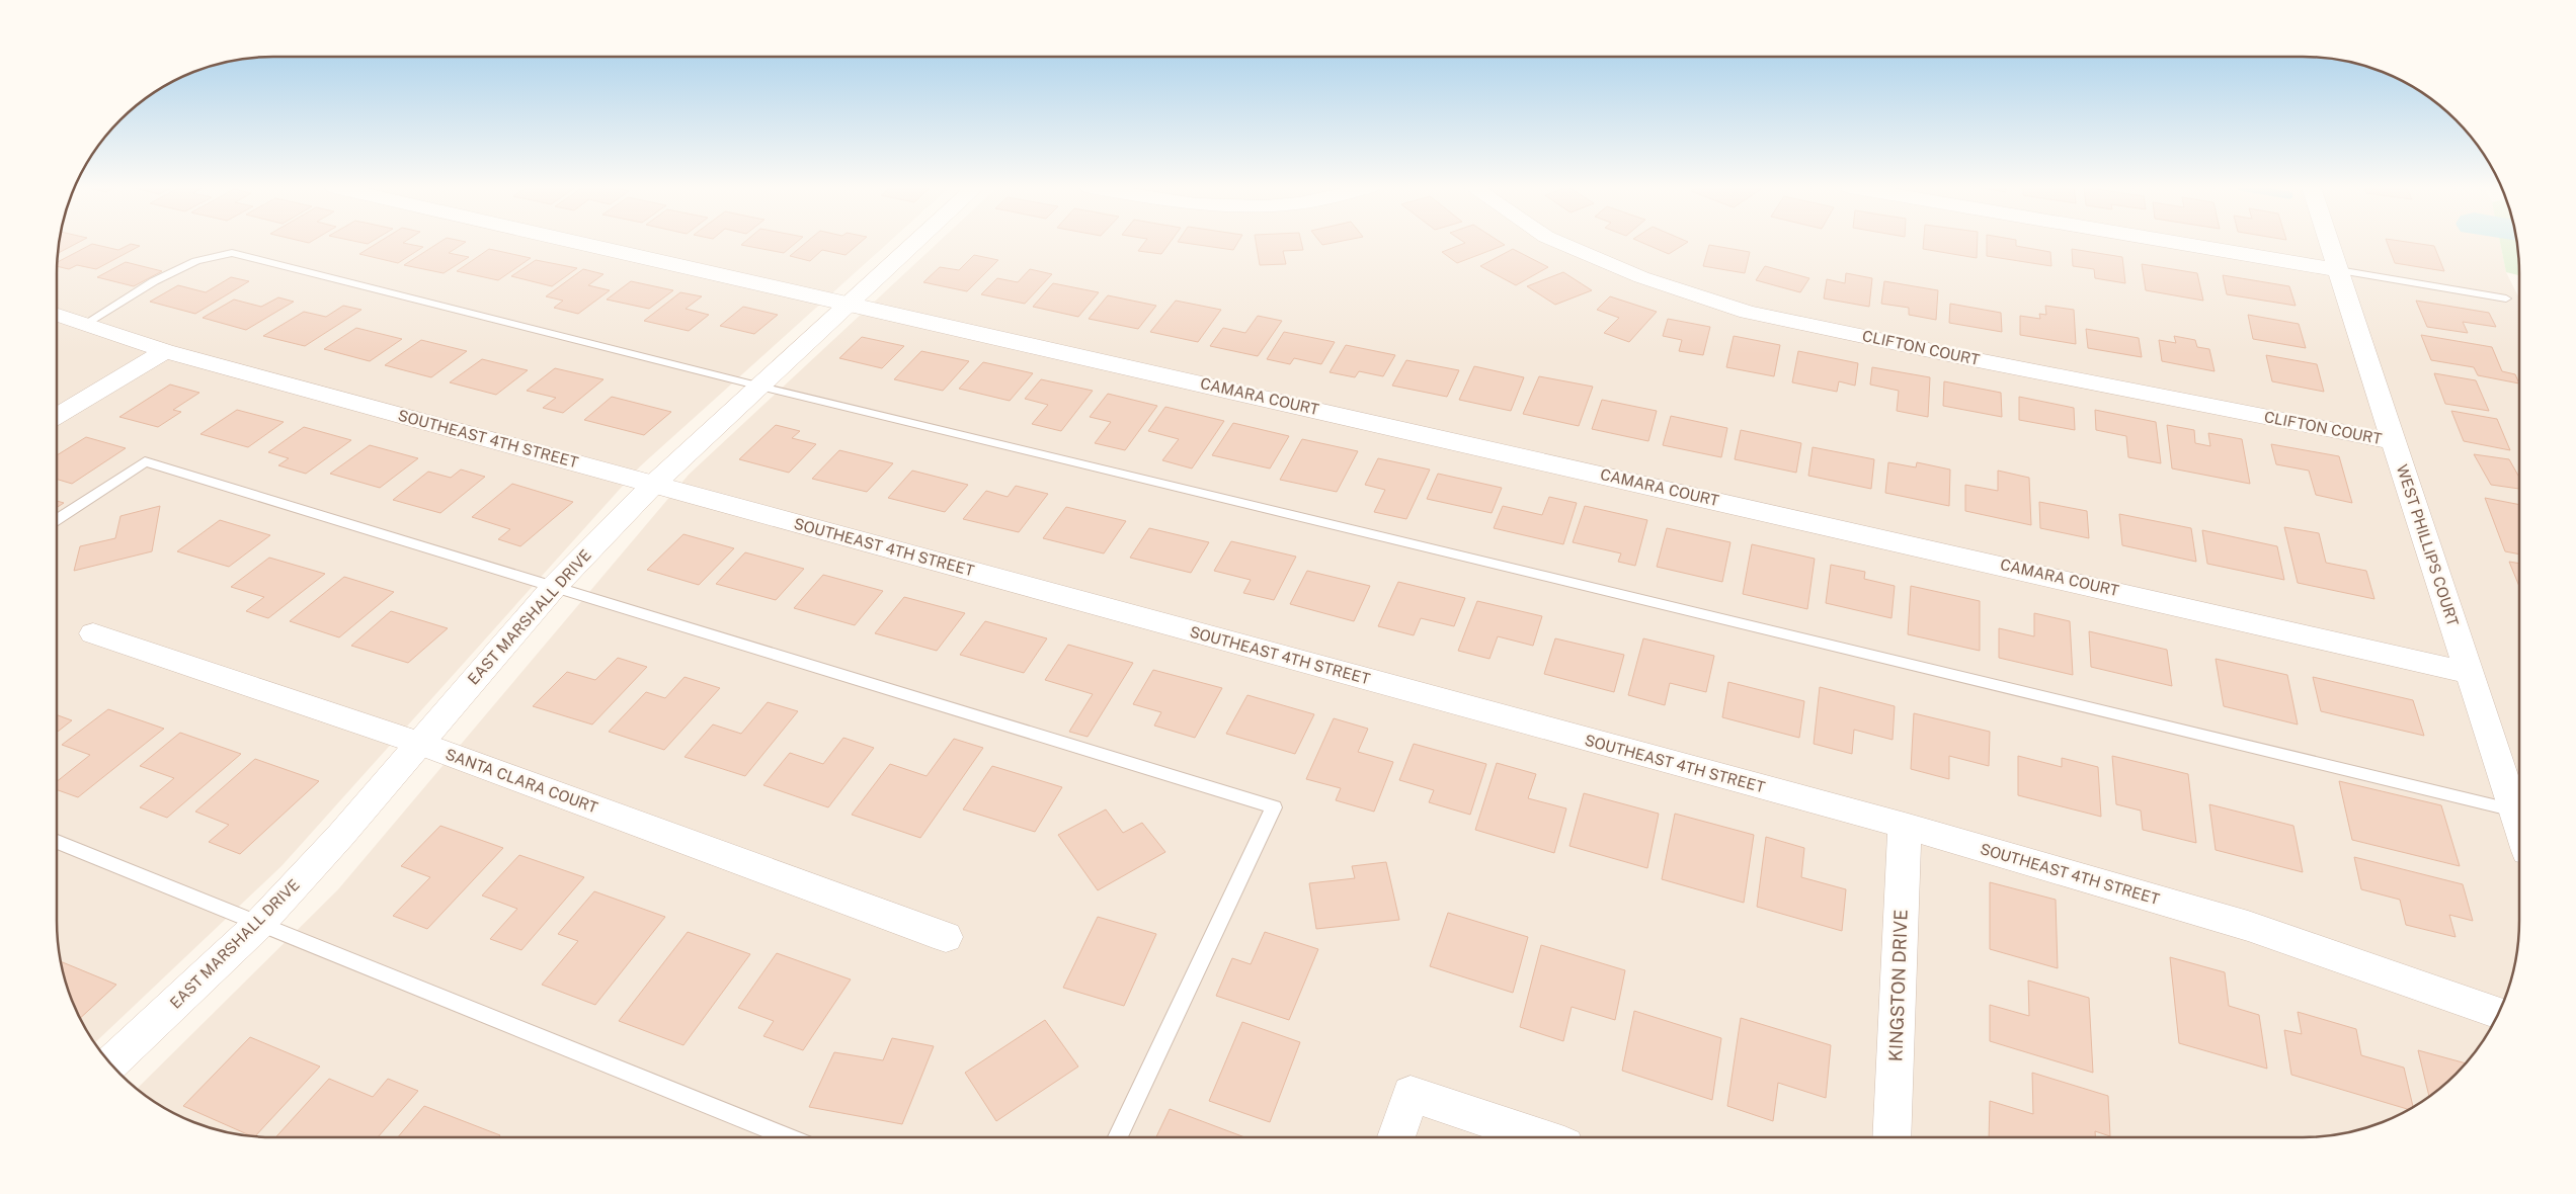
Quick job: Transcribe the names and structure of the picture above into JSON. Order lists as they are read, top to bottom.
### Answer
{
  "streets": {
    "street": [
      "CLIFTON COURT",
      "CAMARA COURT",
      "SOUTHEAST 4TH STREET",
      "WEST PHILLIPS COURT",
      "EAST MARSHALL DRIVE",
      "SANTA CLARA COURT",
      "KINGSTON DRIVE"
    ]
  },
  "crossings": [
    ["CLIFTON COURT", "WEST PHILLIPS COURT"],
    ["CAMARA COURT", "WEST PHILLIPS COURT"],
    ["CAMARA COURT", "EAST MARSHALL DRIVE"],
    ["SOUTHEAST 4TH STREET", "EAST MARSHALL DRIVE"],
    ["SOUTHEAST 4TH STREET", "KINGSTON DRIVE"],
    ["EAST MARSHALL DRIVE", "SANTA CLARA COURT"]
  ]
}
